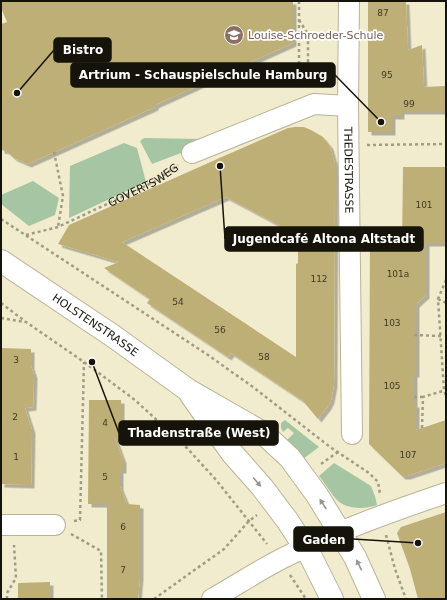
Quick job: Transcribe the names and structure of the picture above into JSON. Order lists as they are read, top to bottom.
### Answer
{
  "streets": {
    "main road": ["HOLSTENSTRASSE"],
    "street": ["THEDESTRASSE"],
    "path": ["GOVERTSWEG"]
  },
  "places": {
    "school or university": ["Louise-Schroeder-Schule"],
    "other": [
      "Bistro",
      "Artrium - Schauspielschule Hamburg",
      "Jugendcafé Altona Altstadt",
      "Thadenstraße (West)",
      "Gaden"
    ]
  },
  "house_numbers": [
    "87",
    "95",
    "99",
    "101",
    "101a",
    "112",
    "54",
    "103",
    "56",
    "58",
    "3",
    "105",
    "2",
    "4",
    "107",
    "1",
    "5",
    "6",
    "7"
  ]
}
